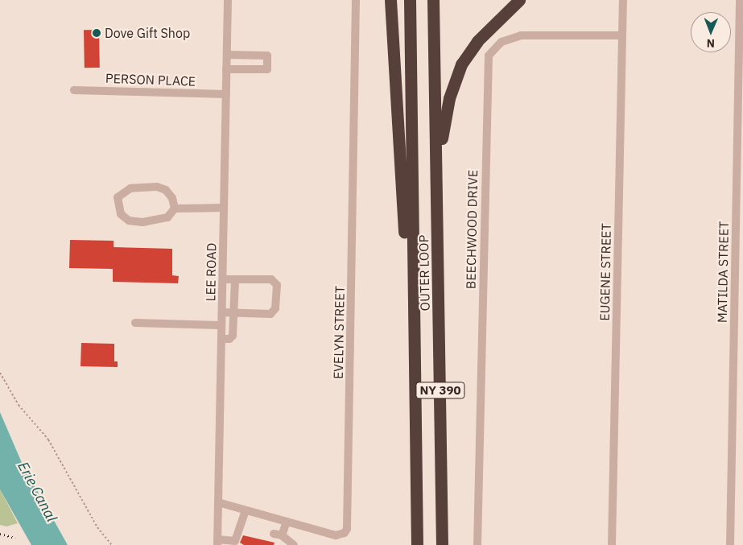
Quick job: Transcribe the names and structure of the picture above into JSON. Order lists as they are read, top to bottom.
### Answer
{
  "streets": {
    "highway": ["OUTER LOOP", "NY 390"],
    "street": [
      "PERSON PLACE",
      "BEECHWOOD DRIVE",
      "LEE ROAD",
      "EUGENE STREET",
      "MATILDA STREET",
      "EVELYN STREET"
    ]
  },
  "crossings": [
    ["PERSON PLACE", "LEE ROAD"],
    ["BEECHWOOD DRIVE", "EUGENE STREET"],
    ["LEE ROAD", "EVELYN STREET"]
  ],
  "water": ["Erie Canal"],
  "places": ["Dove Gift Shop"],
  "north": "bottom"
}
